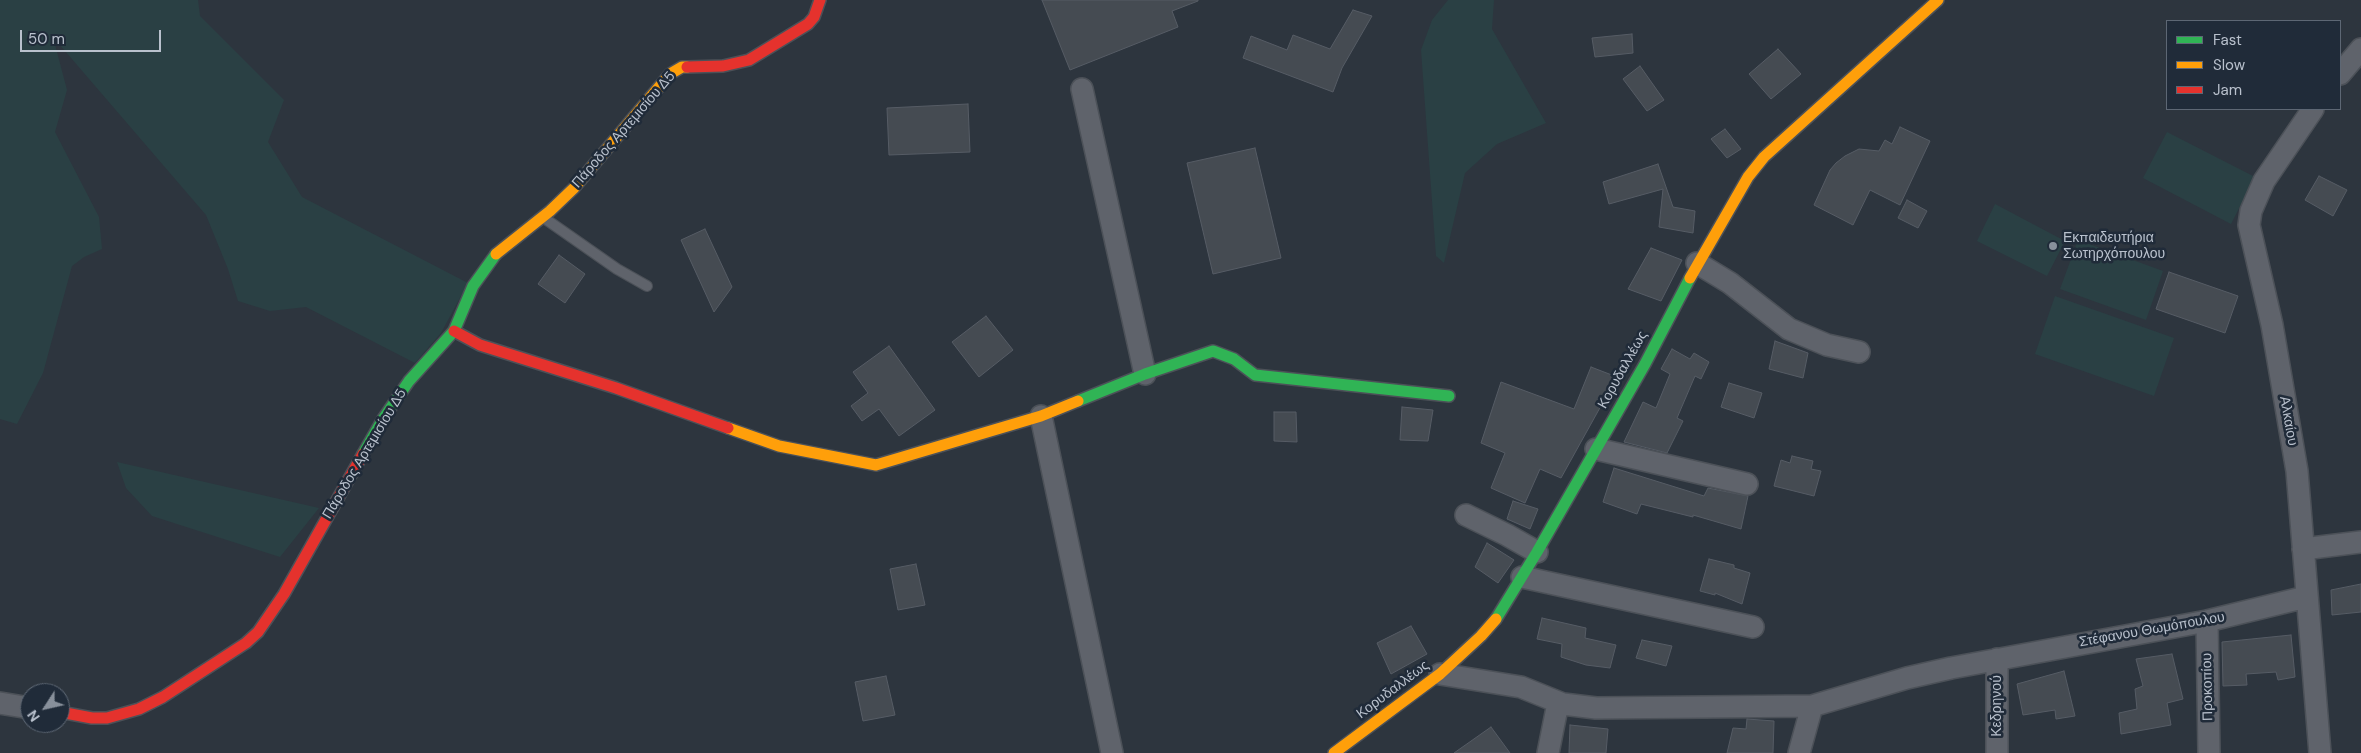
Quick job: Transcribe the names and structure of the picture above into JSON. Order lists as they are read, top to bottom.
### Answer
{
  "streets": {
    "street": [
      "Πάροδος Αρτεμισίου Δ5",
      "Κορυδαλλέως",
      "Αλκαίου",
      "Στέφανου Θωμόπουλου",
      "Προκοπίου",
      "Κεδρηνού"
    ]
  },
  "crossings": [
    ["Κορυδαλλέως", "Στέφανου Θωμόπουλου"],
    ["Αλκαίου", "Στέφανου Θωμόπουλου"],
    ["Στέφανου Θωμόπουλου", "Προκοπίου"],
    ["Στέφανου Θωμόπουλου", "Κεδρηνού"]
  ],
  "places": ["Εκπαιδευτήρια Σωτηρχόπουλου"],
  "legend": ["Fast", "Slow", "Jam"],
  "scale_bar": "50 m",
  "north": "bottom left"
}
